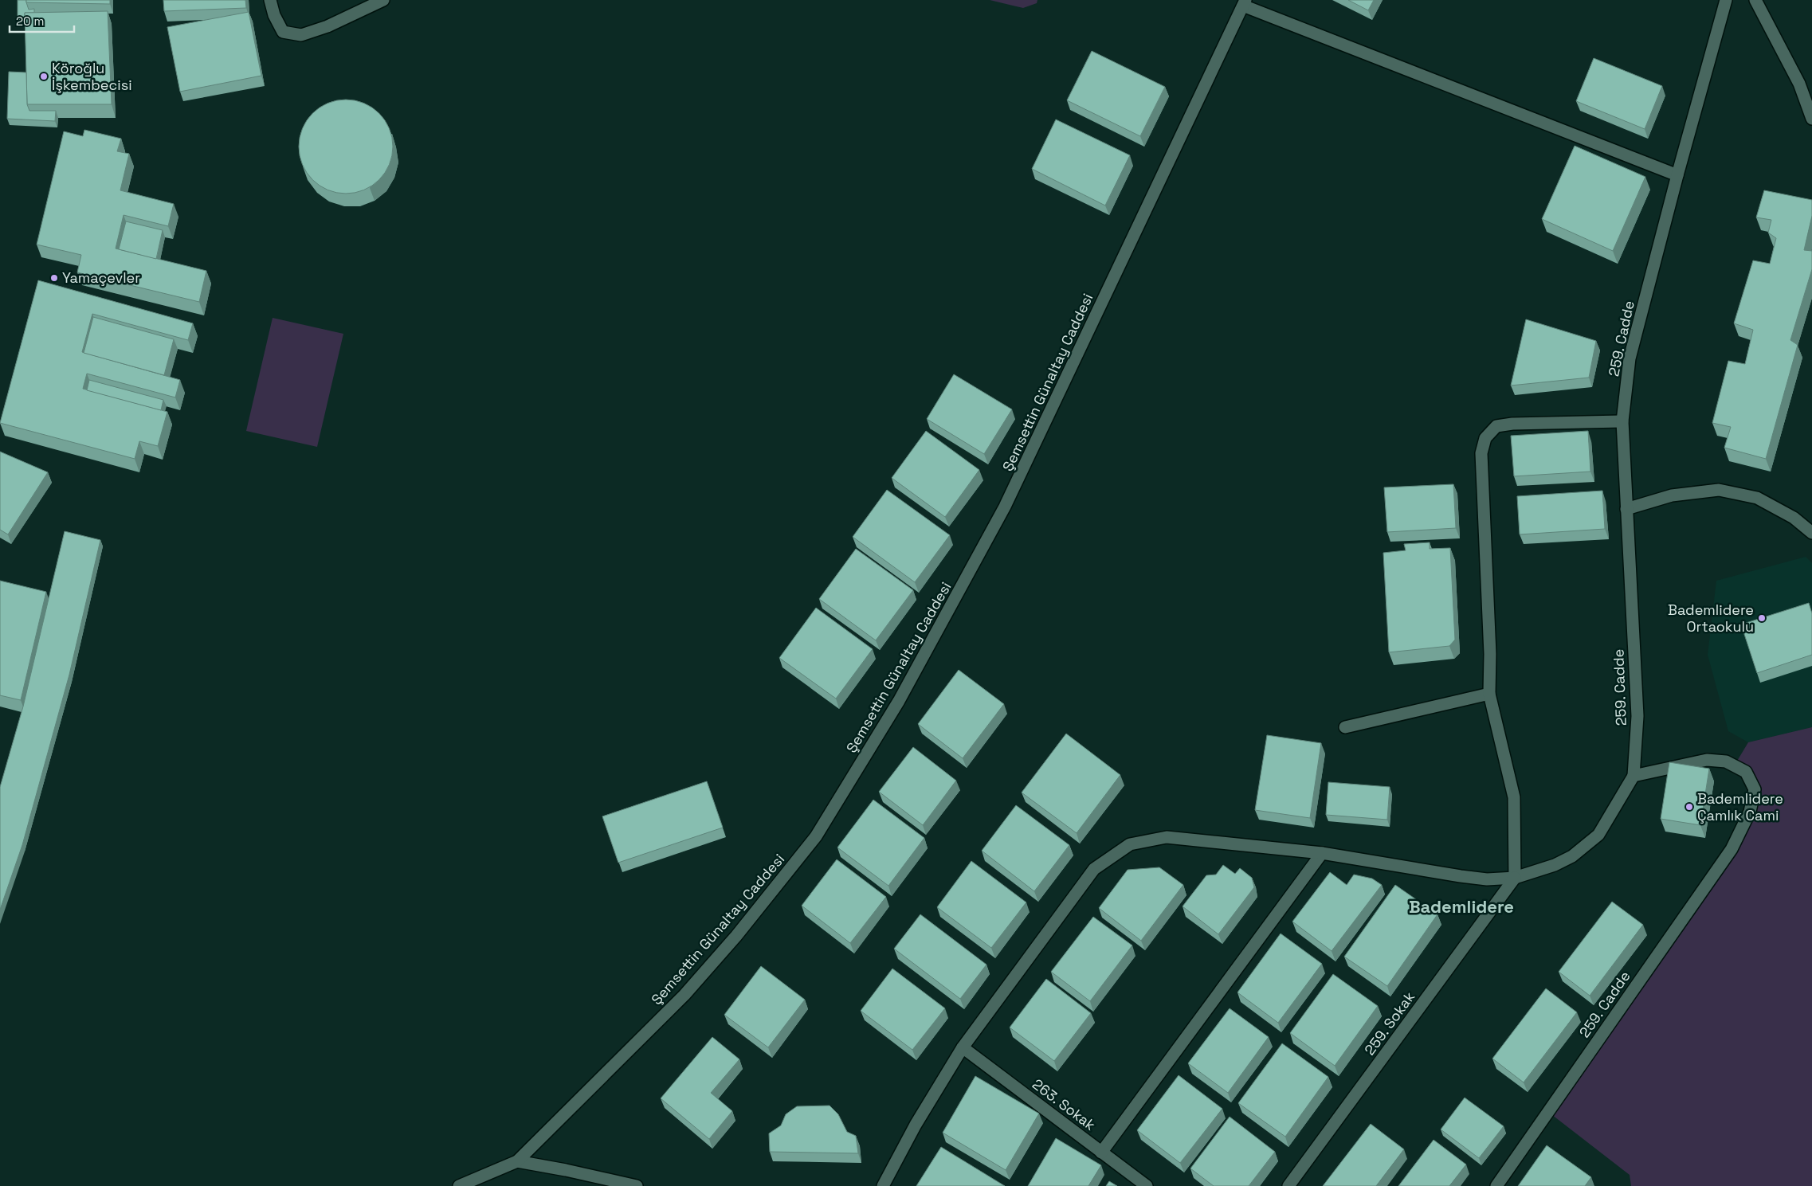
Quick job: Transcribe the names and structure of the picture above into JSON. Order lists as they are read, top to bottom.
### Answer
{
  "streets": {
    "street": [
      "259. Cadde",
      "Şemsettin Günaltay Caddesi",
      "259. Sokak",
      "263. Sokak"
    ]
  },
  "districts": ["Bademlidere"],
  "places": [
    "Köroğlu İşkembecisi",
    "Yamaçevler",
    "Bademlidere Ortaokulu",
    "Bademlidere Çamlık Cami"
  ],
  "scale_bar": "20 m"
}
